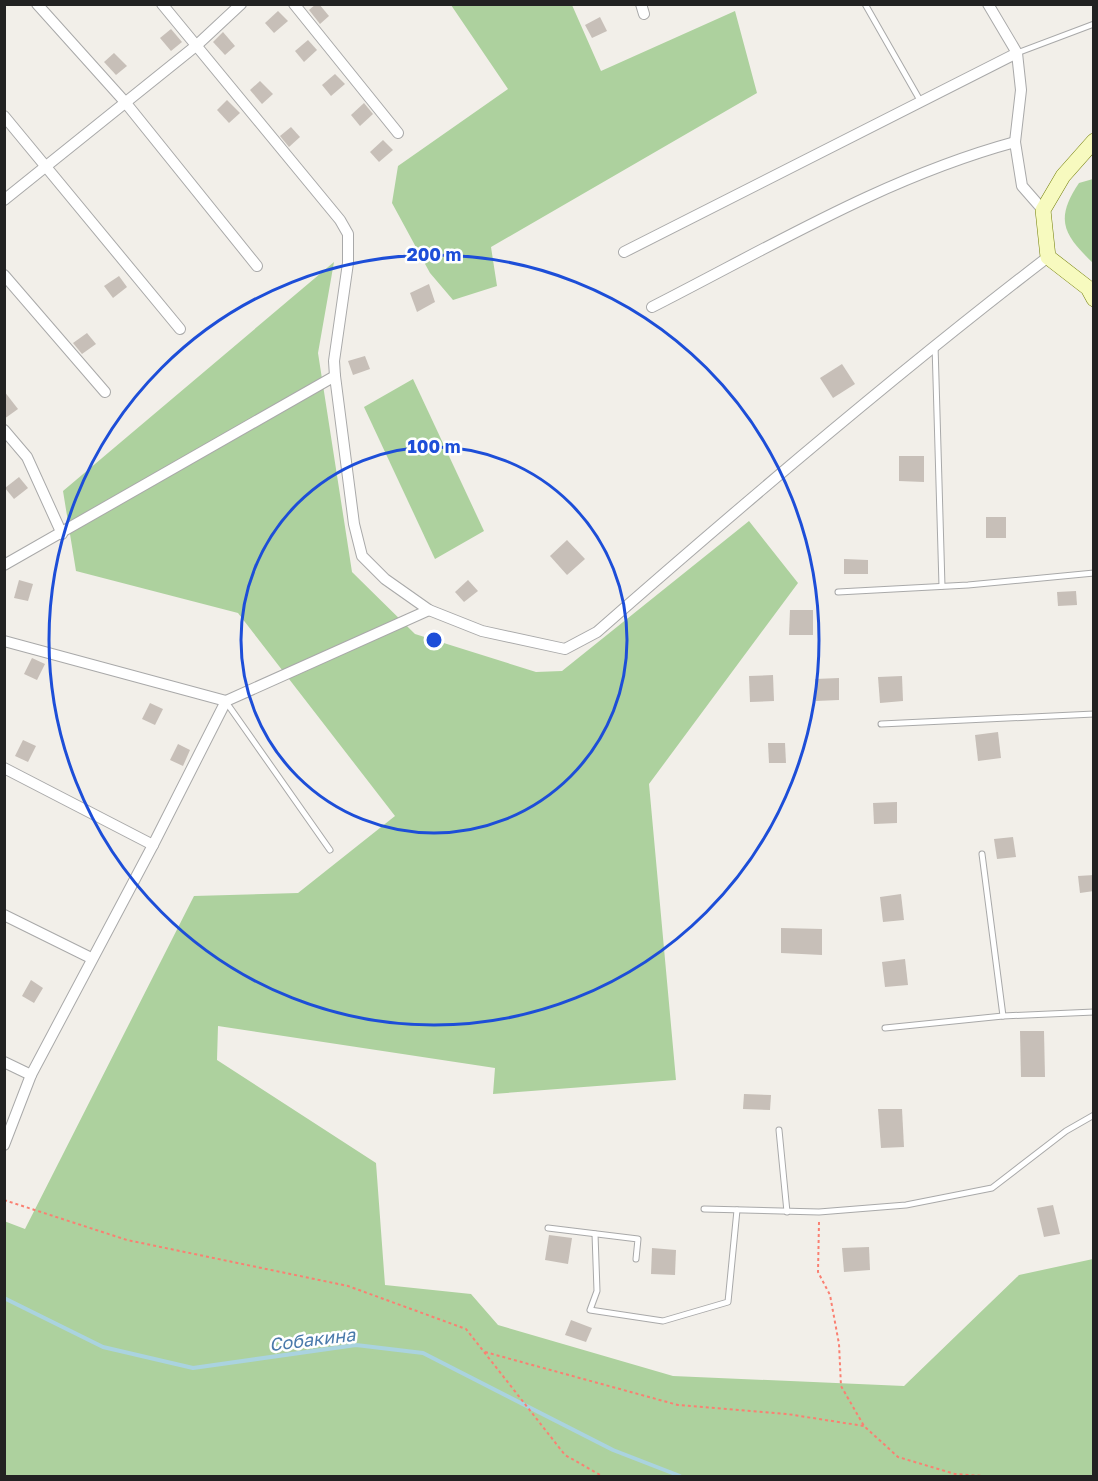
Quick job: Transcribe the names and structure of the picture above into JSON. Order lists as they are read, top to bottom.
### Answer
{
  "water": ["Собакина"],
  "rings": ["200 m", "100 m"]
}
